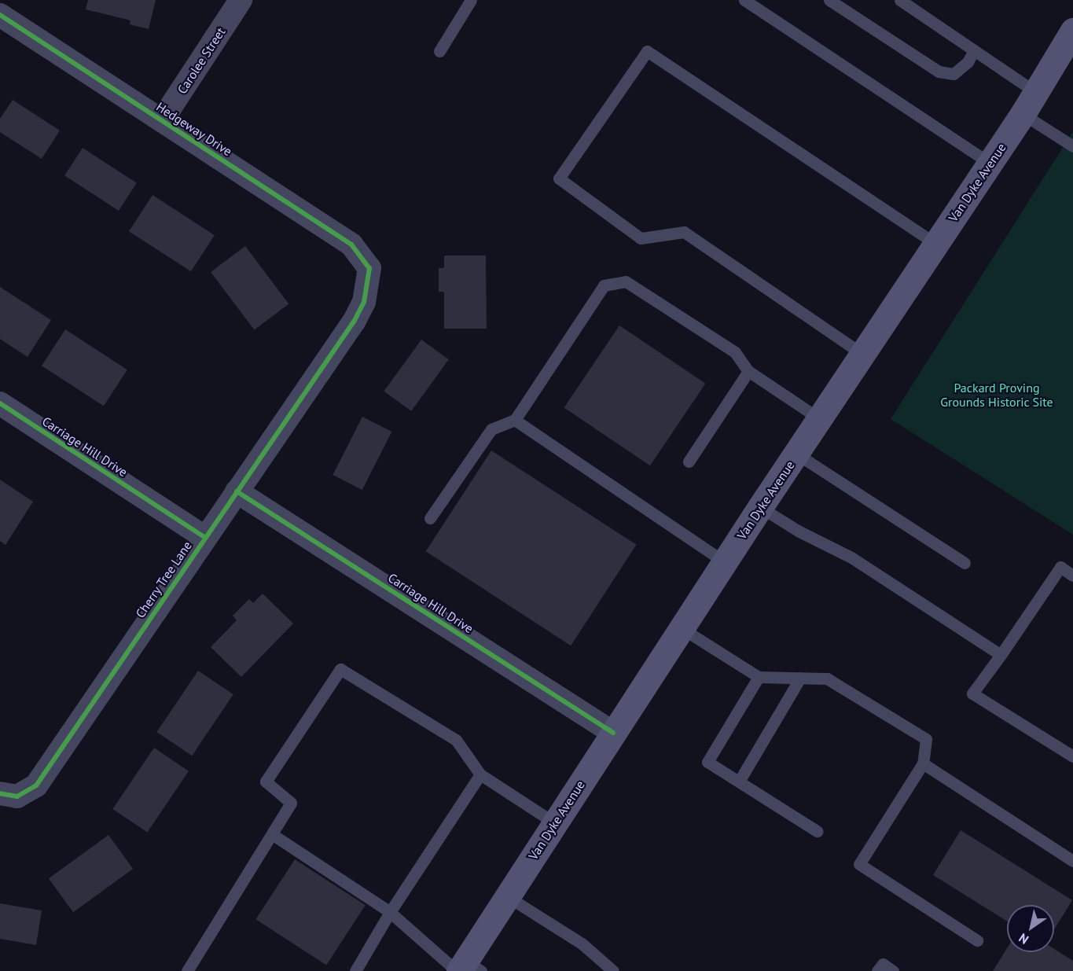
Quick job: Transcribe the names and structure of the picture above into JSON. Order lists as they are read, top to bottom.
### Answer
{
  "streets": {
    "main road": ["Van Dyke Avenue"],
    "street": [
      "Carolee Street",
      "Hedgeway Drive",
      "Carriage Hill Drive",
      "Cherry Tree Lane"
    ]
  },
  "crossings": [
    ["Carolee Street", "Hedgeway Drive"],
    ["Hedgeway Drive", "Cherry Tree Lane"],
    ["Van Dyke Avenue", "Carriage Hill Drive"],
    ["Carriage Hill Drive", "Cherry Tree Lane"]
  ],
  "parks": ["Packard Proving Grounds Historic Site"],
  "north": "bottom left"
}
